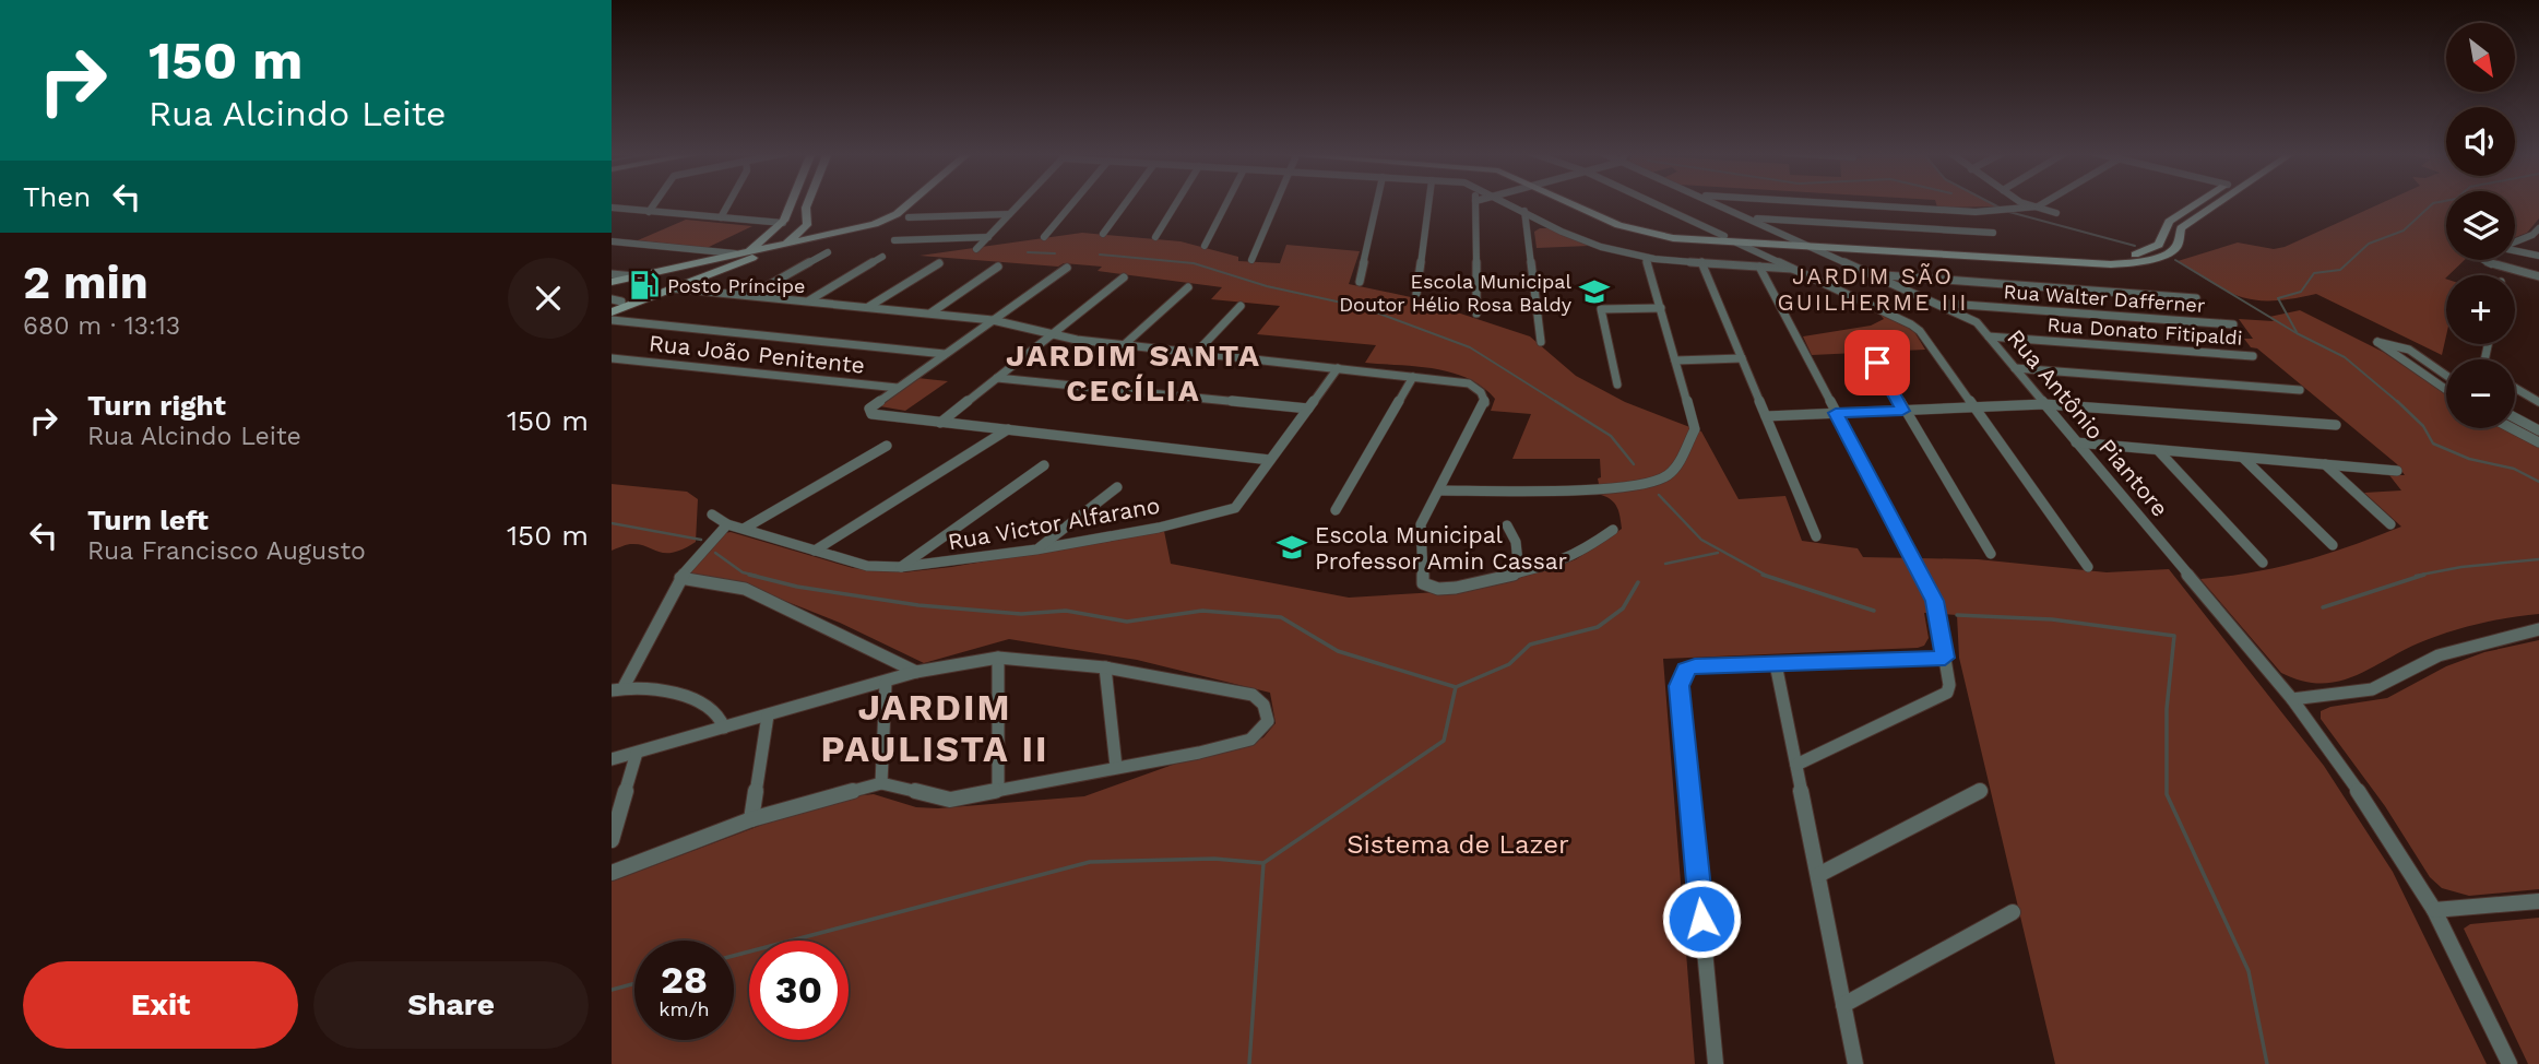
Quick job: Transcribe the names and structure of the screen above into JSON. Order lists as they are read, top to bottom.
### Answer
{
  "streets": {
    "street": [
      "Rua Walter Dafferner",
      "Rua Donato Fitipaldi",
      "Rua João Penitente",
      "Rua Antônio Piantore",
      "Rua Victor Alfarano"
    ]
  },
  "crossings": [
    ["Rua Walter Dafferner", "Rua Antônio Piantore"],
    ["Rua Donato Fitipaldi", "Rua Antônio Piantore"]
  ],
  "districts": ["JARDIM SÃO GUILHERME III", "JARDIM SANTA CECÍLIA", "JARDIM PAULISTA II"],
  "parks": ["Sistema de Lazer"],
  "places": {
    "fuel station": ["Posto Príncipe"],
    "school or university": ["Escola Municipal Doutor Hélio Rosa Baldy", "Escola Municipal Professor Amin Cassar"]
  },
  "north": "bottom right",
  "page": {
    "turn": ["150 m", "Rua Alcindo Leite"],
    "map_buttons": ["+", "−"],
    "then": "Then",
    "heading": ["2 min", "680 m · 13:13"],
    "list": [
      {
        "name": "Turn right",
        "note": "Rua Alcindo Leite",
        "value": "150 m"
      },
      {
        "name": "Turn left",
        "note": "Rua Francisco Augusto",
        "value": "150 m"
      }
    ],
    "speed": "28 km/h",
    "limit": "30",
    "buttons": ["Exit", "Share"]
  }
}
